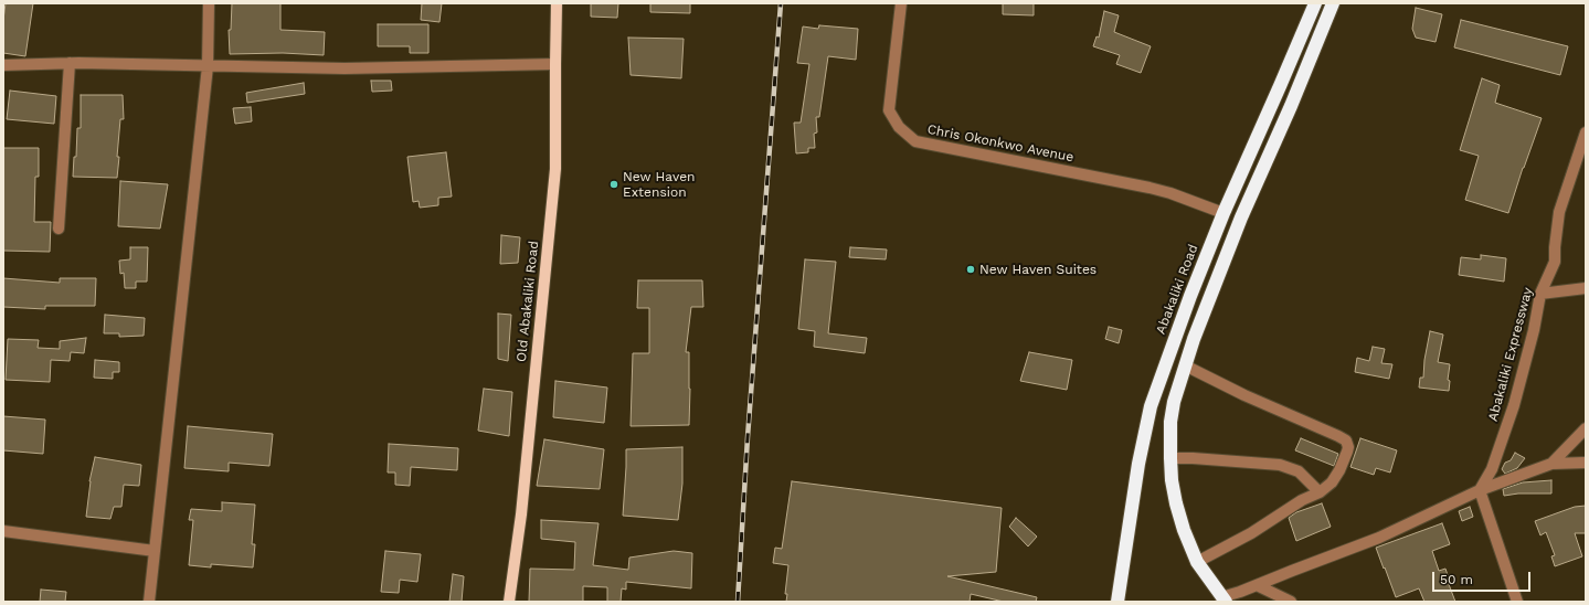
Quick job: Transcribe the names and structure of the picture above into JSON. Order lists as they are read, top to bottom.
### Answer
{
  "streets": {
    "highway": ["Abakaliki Road"],
    "main road": ["Old Abakaliki Road"],
    "street": ["Chris Okonkwo Avenue", "Abakaliki Expressway"]
  },
  "crossings": [
    ["Chris Okonkwo Avenue", "Abakaliki Road"]
  ],
  "places": ["New Haven Extension", "New Haven Suites"],
  "scale_bar": "50 m"
}
